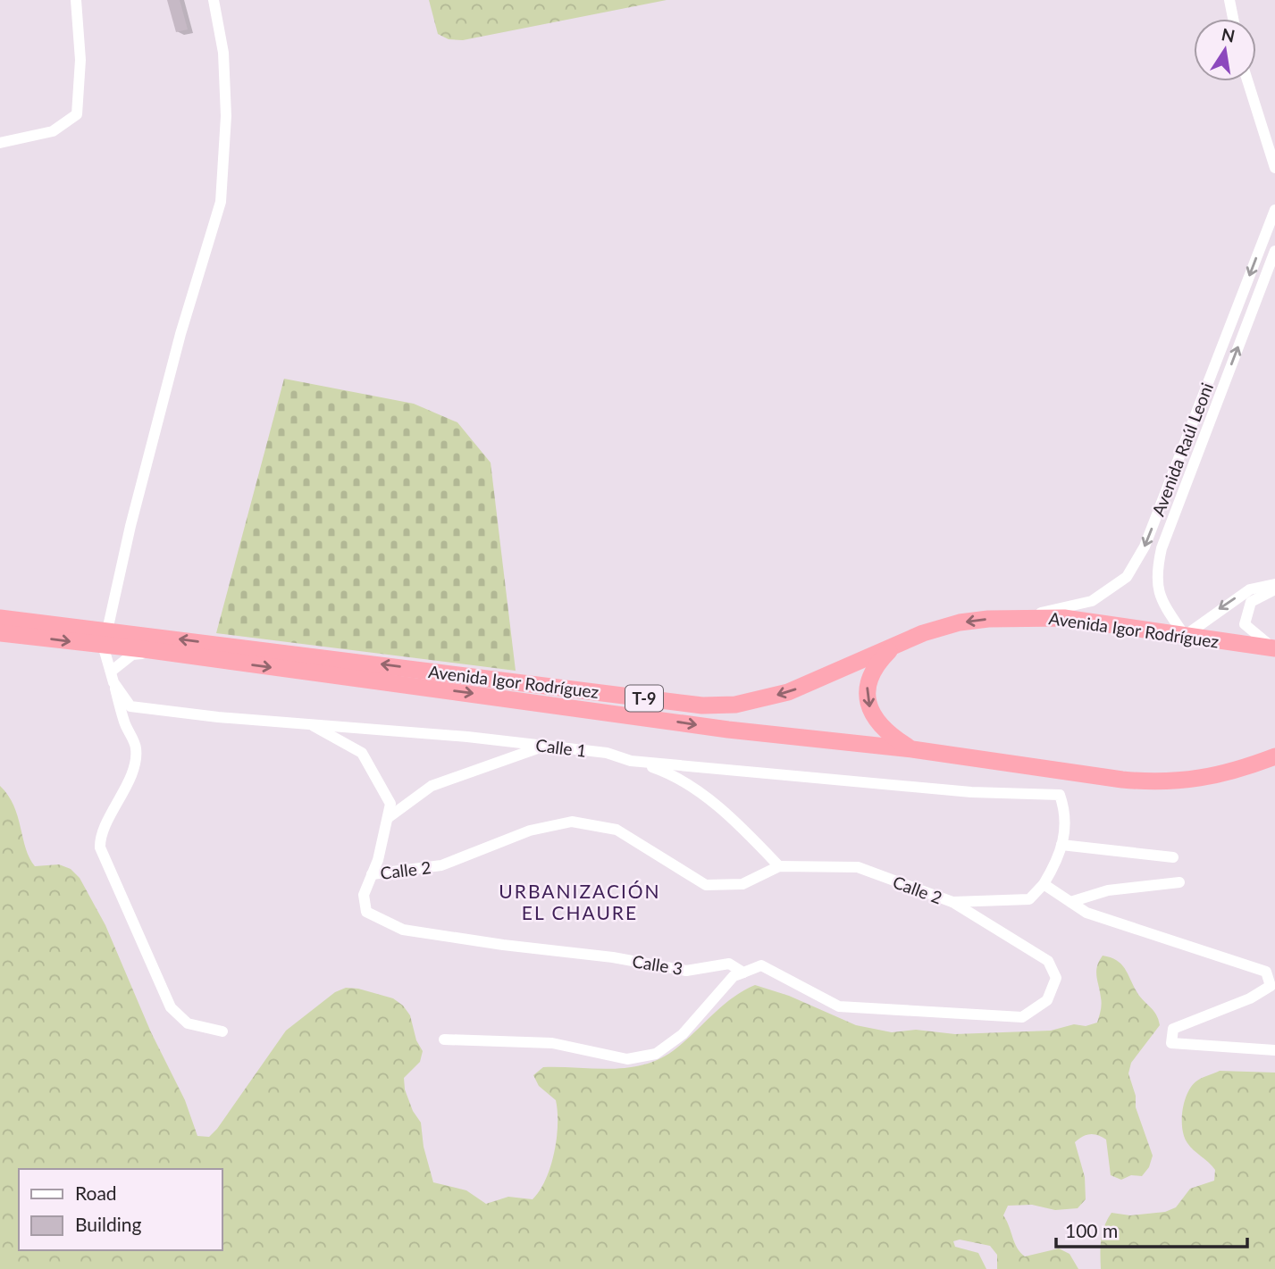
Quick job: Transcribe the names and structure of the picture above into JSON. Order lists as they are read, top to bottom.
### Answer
{
  "streets": {
    "highway": ["Avenida Igor Rodríguez", "T-9"],
    "street": [
      "Avenida Raúl Leoni",
      "Calle 1",
      "Calle 2",
      "Calle 3"
    ]
  },
  "crossings": [
    ["Avenida Raúl Leoni", "Avenida Igor Rodríguez"],
    ["Avenida Igor Rodríguez", "T-9"],
    ["Avenida Igor Rodríguez", "Calle 1"],
    ["Calle 2", "Calle 3"]
  ],
  "districts": ["URBANIZACIÓN EL CHAURE"],
  "legend": ["Road", "Building"],
  "scale_bar": "100 m",
  "north": "top"
}
